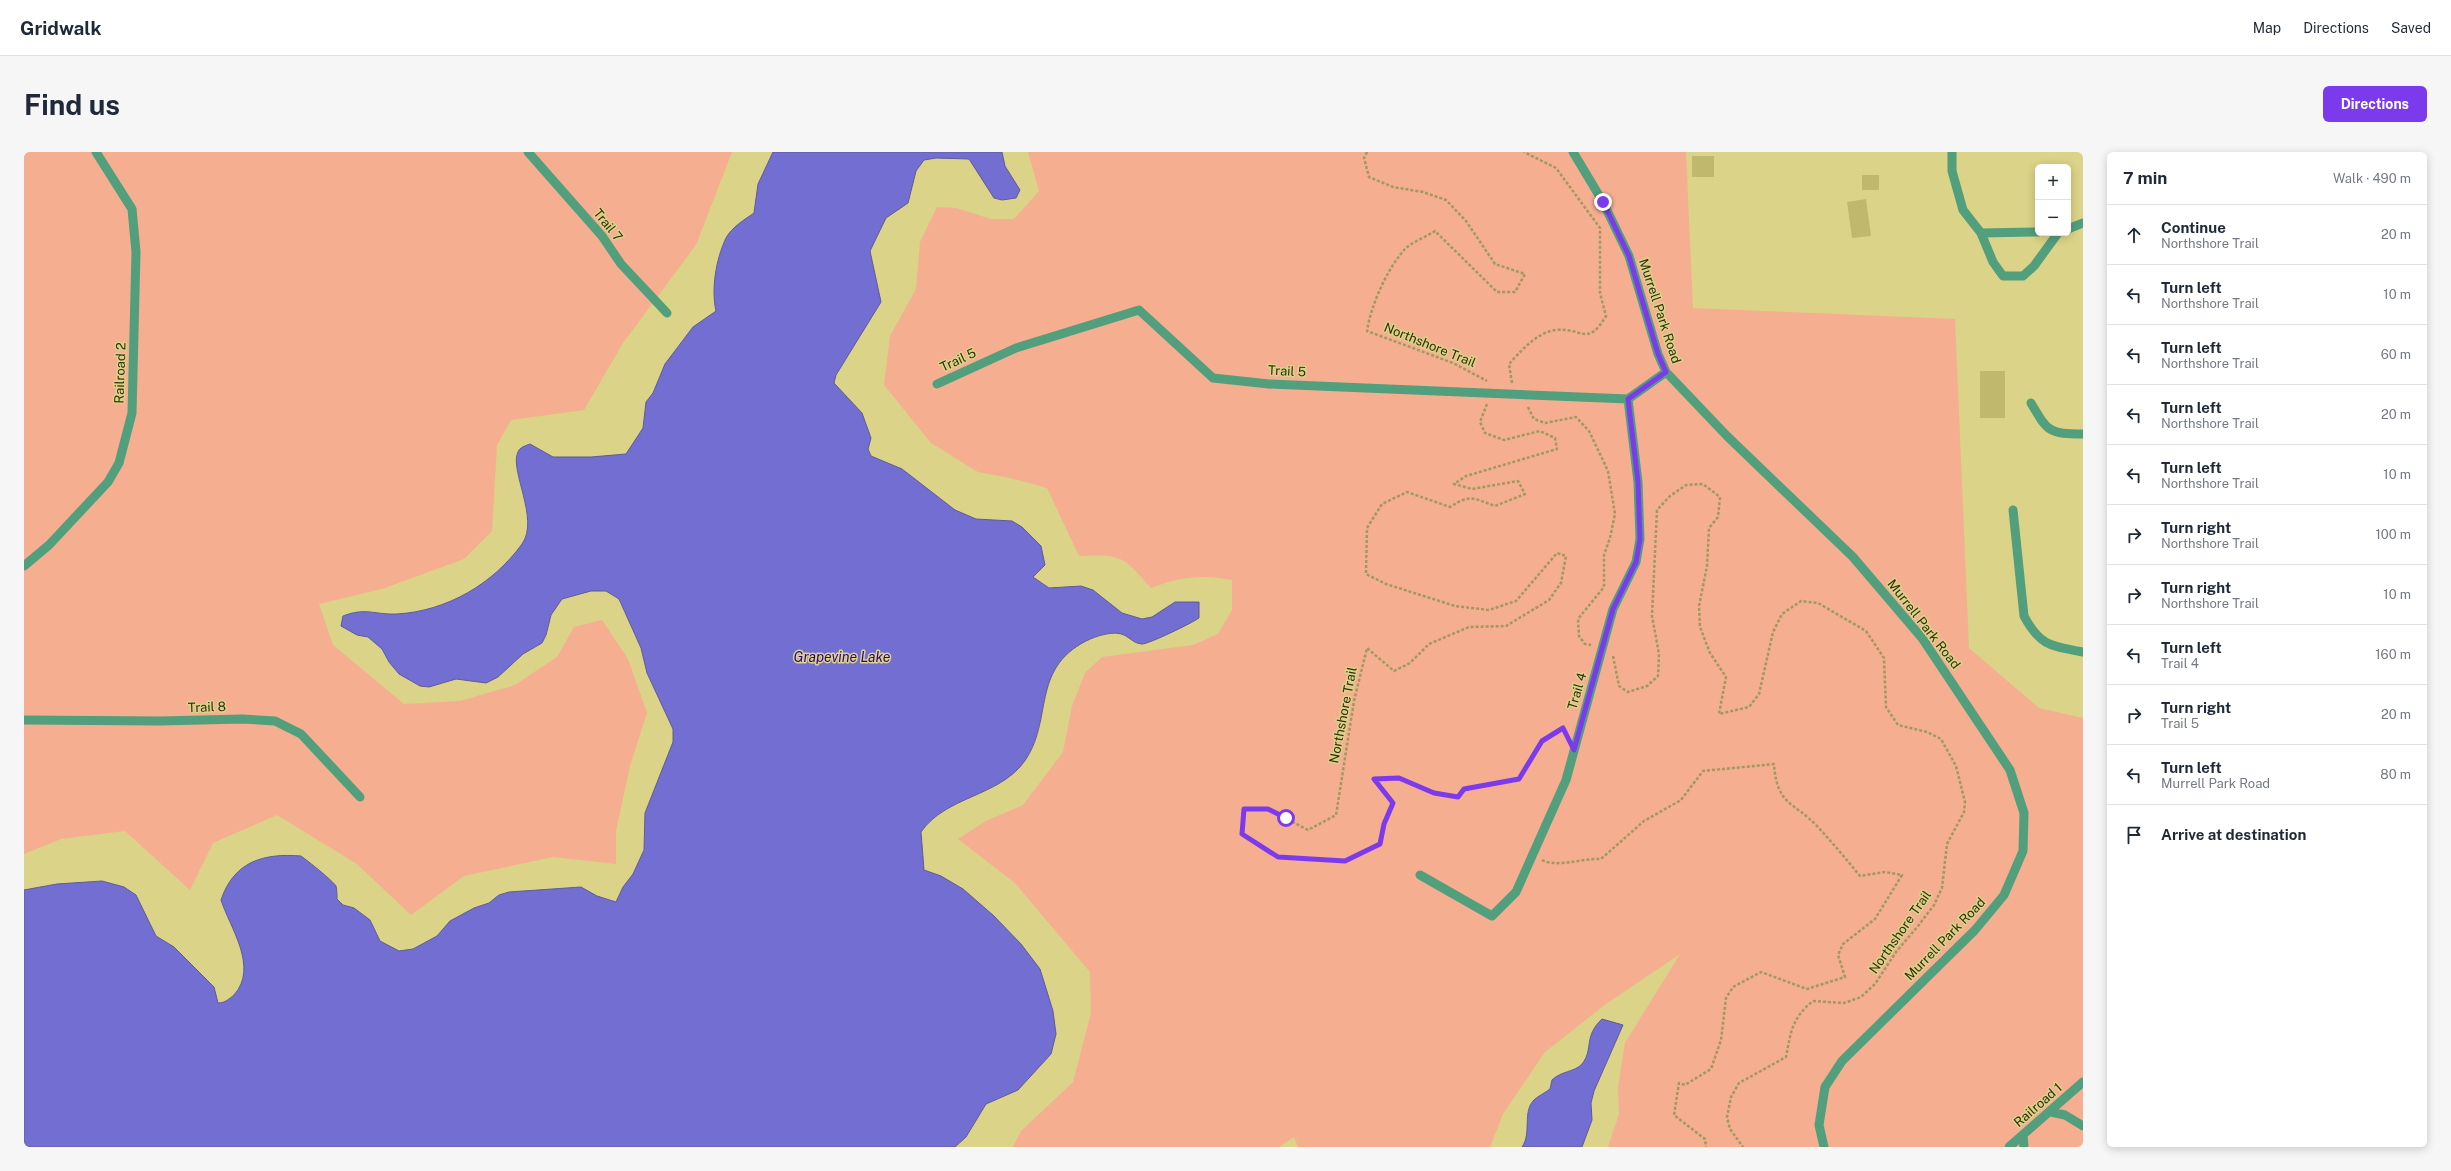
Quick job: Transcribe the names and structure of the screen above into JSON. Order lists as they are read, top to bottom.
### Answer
{
  "streets": {
    "lane": [
      "Trail 7",
      "Murrell Park Road",
      "Trail 5",
      "Railroad 2",
      "Trail 4",
      "Trail 8",
      "Railroad 1"
    ],
    "path": ["Northshore Trail"]
  },
  "crossings": [
    ["Northshore Trail", "Trail 5"],
    ["Northshore Trail", "Trail 4"],
    ["Trail 5", "Trail 4"]
  ],
  "water": ["Grapevine Lake"],
  "page": {
    "header": "Gridwalk",
    "nav": ["Map", "Directions", "Saved"],
    "buttons": "Directions",
    "title": "Find us",
    "heading": ["7 min", "Walk · 490 m"],
    "map_buttons": ["+", "−"],
    "list": [
      ["Continue", "Northshore Trail", "20 m"],
      ["Turn left", "Northshore Trail", "10 m"],
      ["Turn left", "Northshore Trail", "60 m"],
      ["Turn left", "Northshore Trail", "20 m"],
      ["Turn left", "Northshore Trail", "10 m"],
      ["Turn right", "Northshore Trail", "100 m"],
      ["Turn right", "Northshore Trail", "10 m"],
      ["Turn left", "Trail 4", "160 m"],
      ["Turn right", "Trail 5", "20 m"],
      ["Turn left", "Murrell Park Road", "80 m"],
      "Arrive at destination"
    ]
  }
}
